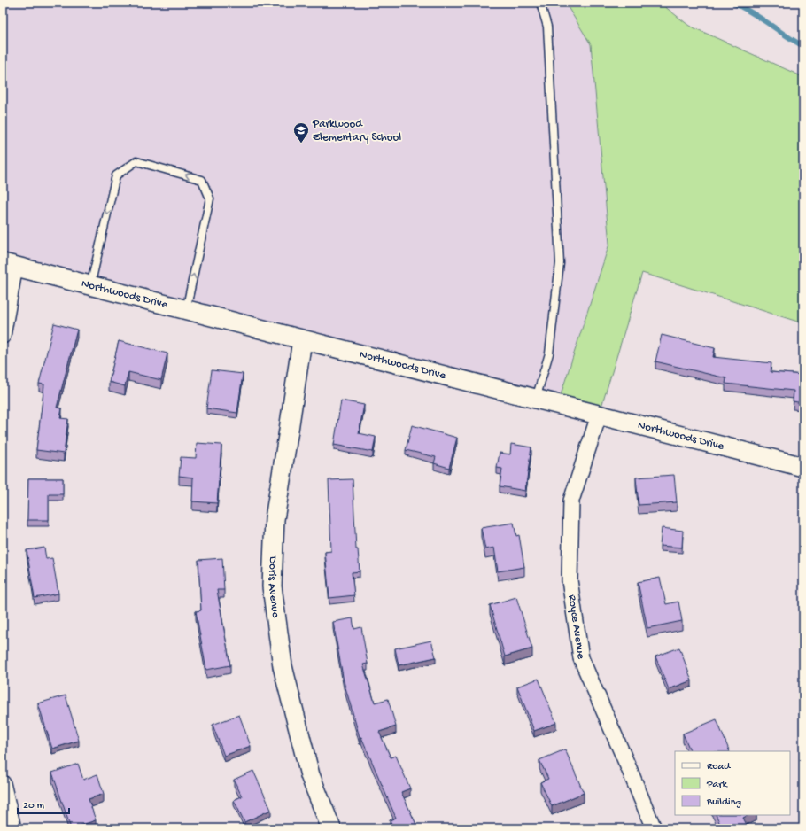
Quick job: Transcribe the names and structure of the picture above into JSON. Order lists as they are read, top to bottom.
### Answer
{
  "streets": {
    "street": ["Northwoods Drive", "Doris Avenue", "Royce Avenue"]
  },
  "crossings": [
    ["Northwoods Drive", "Doris Avenue"],
    ["Northwoods Drive", "Royce Avenue"]
  ],
  "places": {
    "school or university": ["Parkwood Elementary School"]
  },
  "legend": ["Road", "Park", "Building"],
  "scale_bar": "20 m"
}
